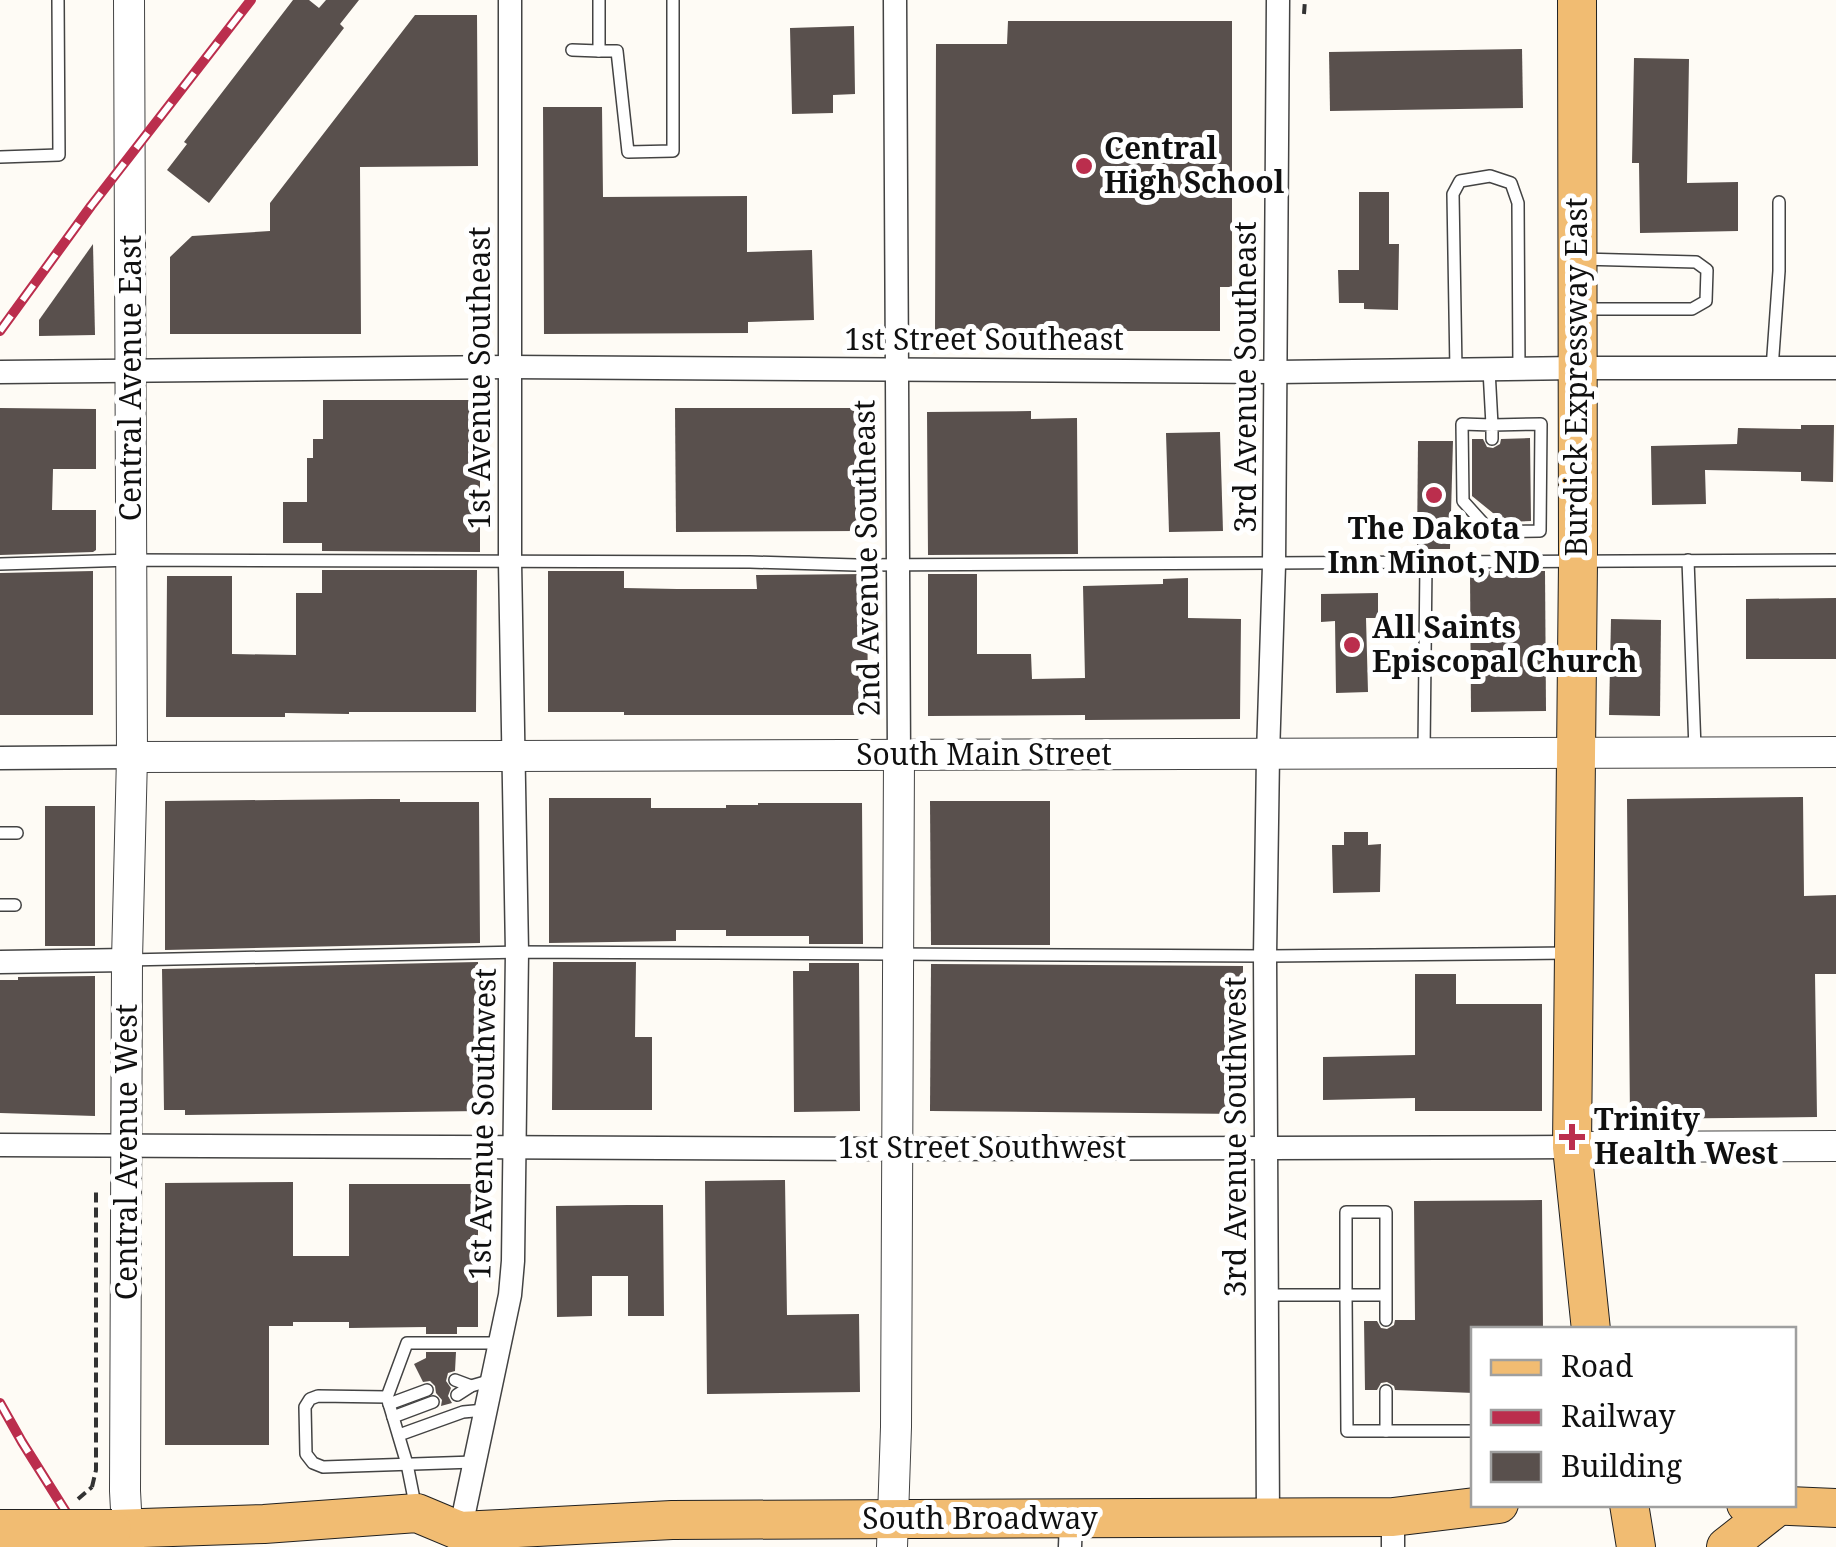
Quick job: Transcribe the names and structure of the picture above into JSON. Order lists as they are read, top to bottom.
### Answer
{
  "streets": {
    "main road": ["Burdick Expressway East", "South Broadway"],
    "street": [
      "1st Street Southeast",
      "3rd Avenue Southeast",
      "Central Avenue East",
      "1st Avenue Southeast",
      "2nd Avenue Southeast",
      "South Main Street",
      "1st Avenue Southwest",
      "3rd Avenue Southwest",
      "1st Street Southwest",
      "Central Avenue West"
    ]
  },
  "crossings": [
    ["1st Street Southeast", "3rd Avenue Southeast"],
    ["1st Street Southeast", "Burdick Expressway East"],
    ["1st Street Southeast", "Central Avenue East"],
    ["1st Street Southeast", "1st Avenue Southeast"],
    ["1st Street Southeast", "2nd Avenue Southeast"],
    ["3rd Avenue Southeast", "South Main Street"],
    ["3rd Avenue Southeast", "3rd Avenue Southwest"],
    ["Burdick Expressway East", "South Main Street"],
    ["Burdick Expressway East", "1st Street Southwest"],
    ["Central Avenue East", "South Main Street"],
    ["Central Avenue East", "Central Avenue West"],
    ["1st Avenue Southeast", "South Main Street"],
    ["1st Avenue Southeast", "1st Avenue Southwest"],
    ["2nd Avenue Southeast", "South Main Street"],
    ["South Main Street", "1st Avenue Southwest"],
    ["South Main Street", "3rd Avenue Southwest"],
    ["South Main Street", "Central Avenue West"],
    ["1st Avenue Southwest", "1st Street Southwest"],
    ["1st Avenue Southwest", "South Broadway"],
    ["3rd Avenue Southwest", "1st Street Southwest"],
    ["3rd Avenue Southwest", "South Broadway"],
    ["1st Street Southwest", "Central Avenue West"],
    ["Central Avenue West", "South Broadway"]
  ],
  "places": {
    "other": ["Central High School", "The Dakota Inn Minot, ND", "All Saints Episcopal Church"],
    "health": ["Trinity Health West"]
  },
  "legend": ["Road", "Railway", "Building"]
}
